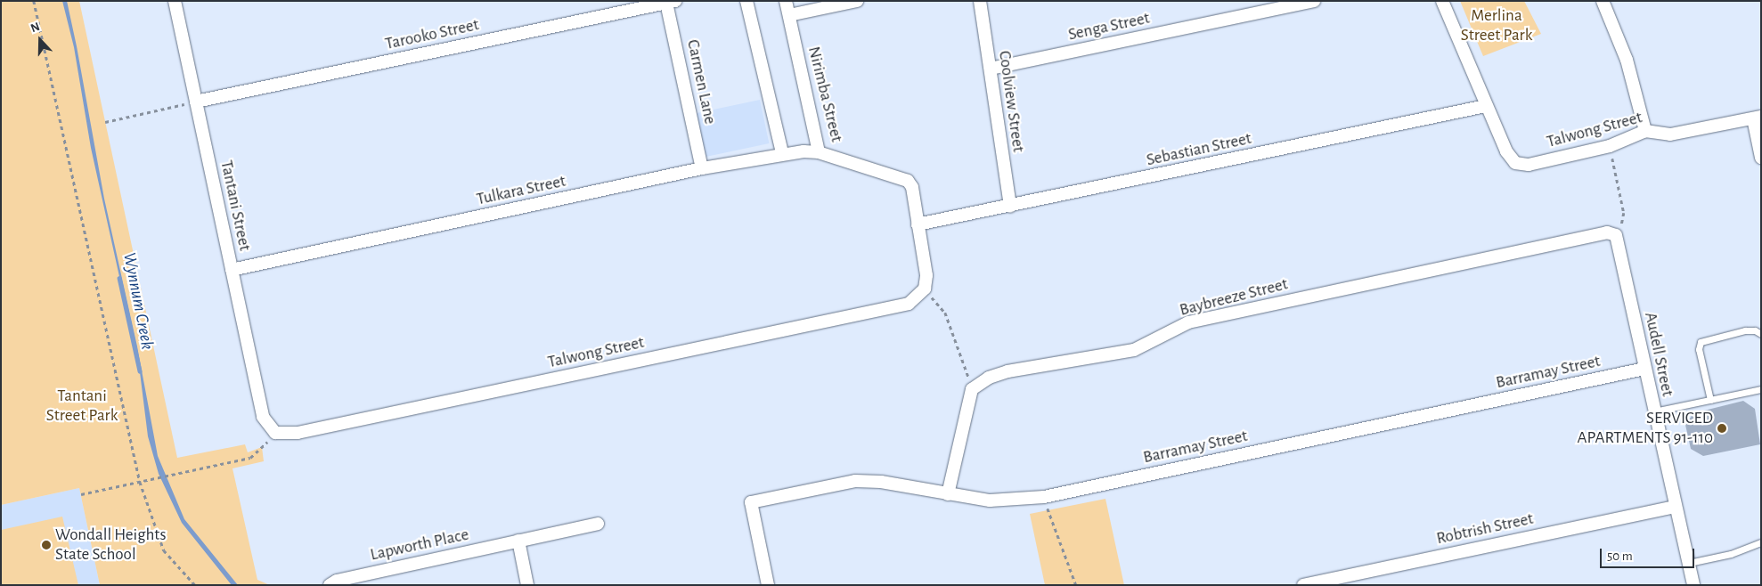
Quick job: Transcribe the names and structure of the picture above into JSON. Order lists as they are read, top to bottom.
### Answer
{
  "streets": {
    "street": [
      "Senga Street",
      "Tarooko Street",
      "Carmen Lane",
      "Nirimba Street",
      "Coolview Street",
      "Talwong Street",
      "Sebastian Street",
      "Tulkara Street",
      "Tantani Street",
      "Baybreeze Street",
      "Audell Street",
      "Barramay Street",
      "Robtrish Street",
      "Lapworth Place"
    ]
  },
  "crossings": [
    ["Senga Street", "Coolview Street"],
    ["Tarooko Street", "Carmen Lane"],
    ["Tarooko Street", "Tantani Street"],
    ["Carmen Lane", "Tulkara Street"],
    ["Nirimba Street", "Sebastian Street"],
    ["Nirimba Street", "Tulkara Street"],
    ["Coolview Street", "Sebastian Street"],
    ["Talwong Street", "Sebastian Street"],
    ["Talwong Street", "Tantani Street"],
    ["Tulkara Street", "Tantani Street"],
    ["Baybreeze Street", "Audell Street"],
    ["Audell Street", "Barramay Street"],
    ["Audell Street", "Robtrish Street"]
  ],
  "water": ["Wynnum Creek"],
  "parks": ["Merlina Street Park", "Tantani Street Park"],
  "places": ["SERVICED APARTMENTS 91-110", "Wondall Heights State School"],
  "scale_bar": "50 m",
  "north": "top"
}
